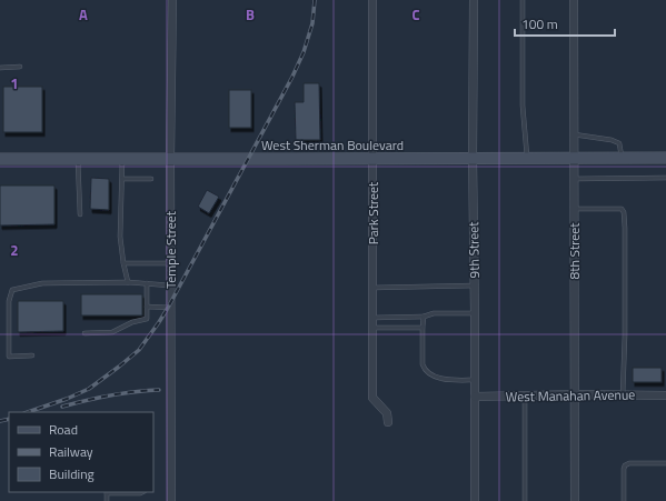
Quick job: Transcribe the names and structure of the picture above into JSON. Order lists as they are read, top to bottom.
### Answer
{
  "streets": {
    "main road": ["West Sherman Boulevard"],
    "street": [
      "Park Street",
      "Temple Street",
      "9th Street",
      "8th Street",
      "West Manahan Avenue"
    ]
  },
  "crossings": [
    ["West Sherman Boulevard", "Park Street"],
    ["West Sherman Boulevard", "Temple Street"],
    ["West Sherman Boulevard", "9th Street"],
    ["West Sherman Boulevard", "8th Street"],
    ["9th Street", "West Manahan Avenue"],
    ["8th Street", "West Manahan Avenue"]
  ],
  "legend": ["Road", "Railway", "Building"],
  "scale_bar": "100 m",
  "grid": {
    "columns": ["A", "B", "C"],
    "rows": ["1", "2"]
  }
}
